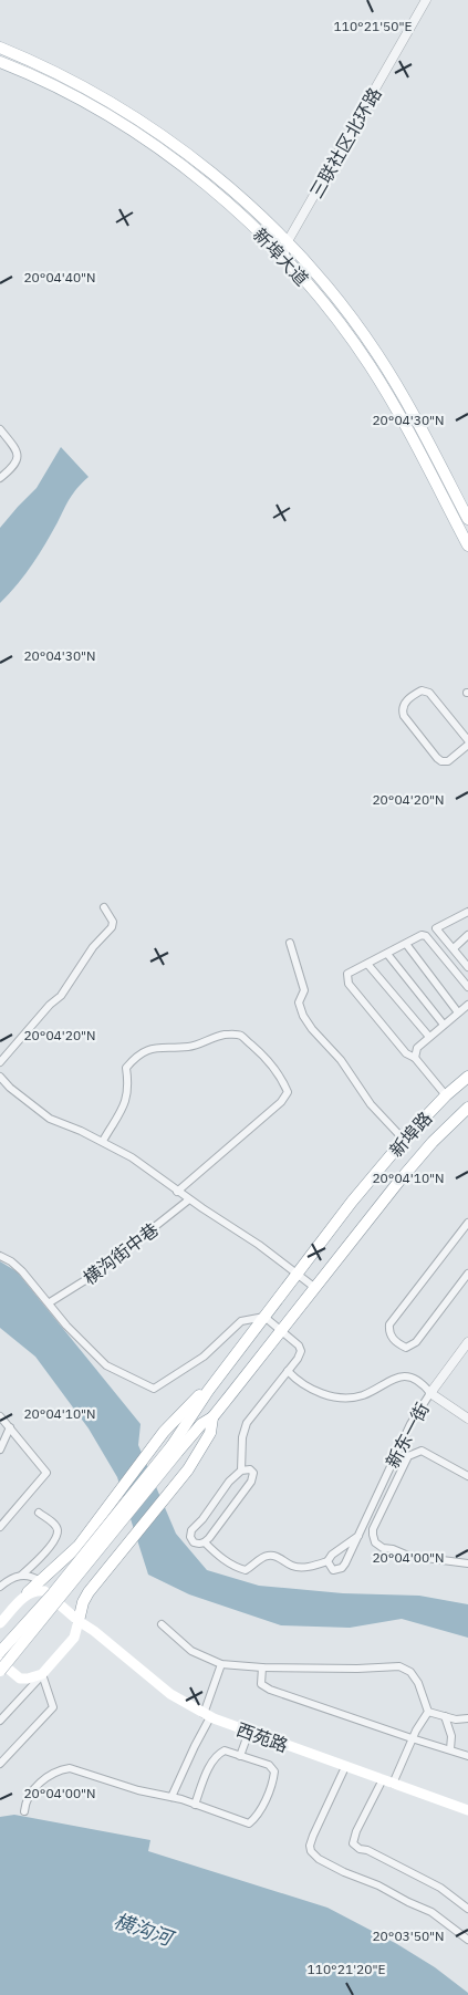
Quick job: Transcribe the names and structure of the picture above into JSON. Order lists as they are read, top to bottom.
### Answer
{
  "streets": {
    "main road": ["新埠大道", "新埠路", "西苑路"],
    "street": ["三联社区北环路", "横沟街中巷", "新东一街"]
  },
  "crossings": [
    ["三联社区北环路", "新埠大道"]
  ],
  "water": ["横沟河"],
  "coordinates": [
    "110°21'50\"E",
    "20°04'40\"N",
    "20°04'30\"N",
    "20°04'20\"N",
    "20°04'10\"N",
    "20°04'00\"N",
    "20°03'50\"N",
    "110°21'20\"E"
  ]
}
